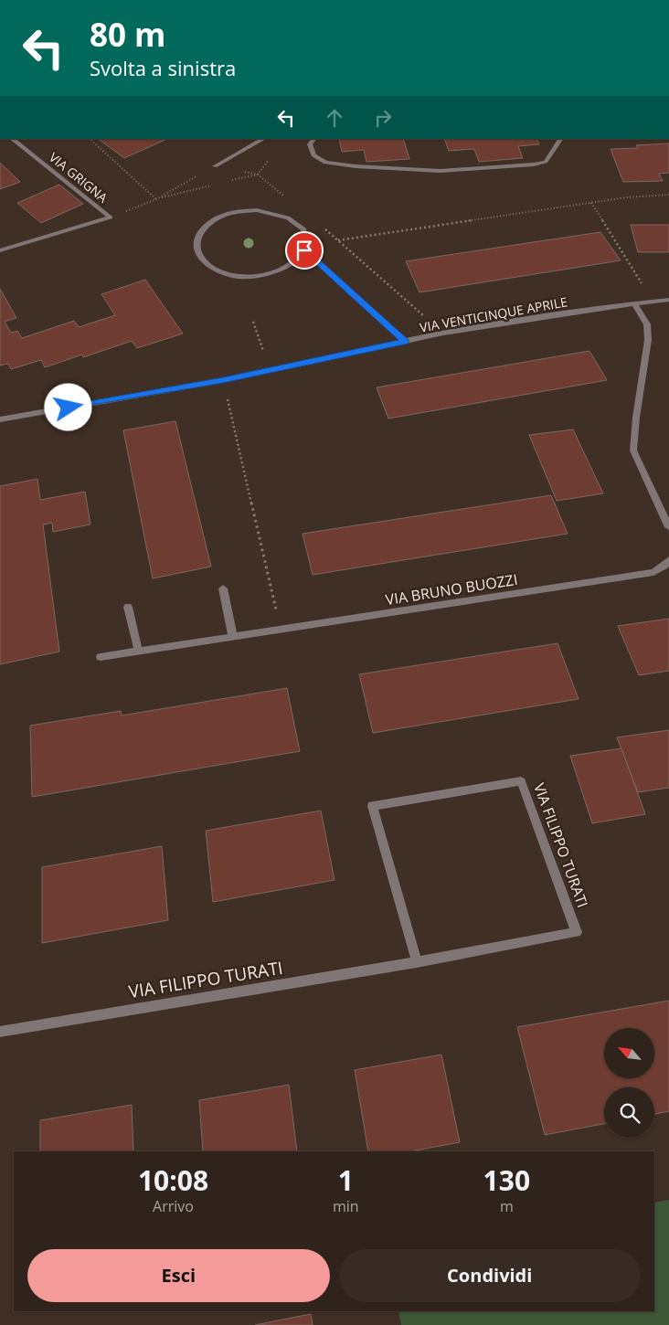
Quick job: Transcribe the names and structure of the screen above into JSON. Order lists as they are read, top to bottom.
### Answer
{
  "streets": {
    "street": [
      "VIA GRIGNA",
      "VIA VENTICINQUE APRILE",
      "VIA BRUNO BUOZZI",
      "VIA FILIPPO TURATI"
    ]
  },
  "north": "top left",
  "page": {
    "turn": ["80 m", "Svolta a sinistra"],
    "eta": [
      "10:08",
      "Arrivo",
      "1",
      "min",
      "130",
      "m"
    ],
    "buttons": ["Esci", "Condividi"]
  }
}
